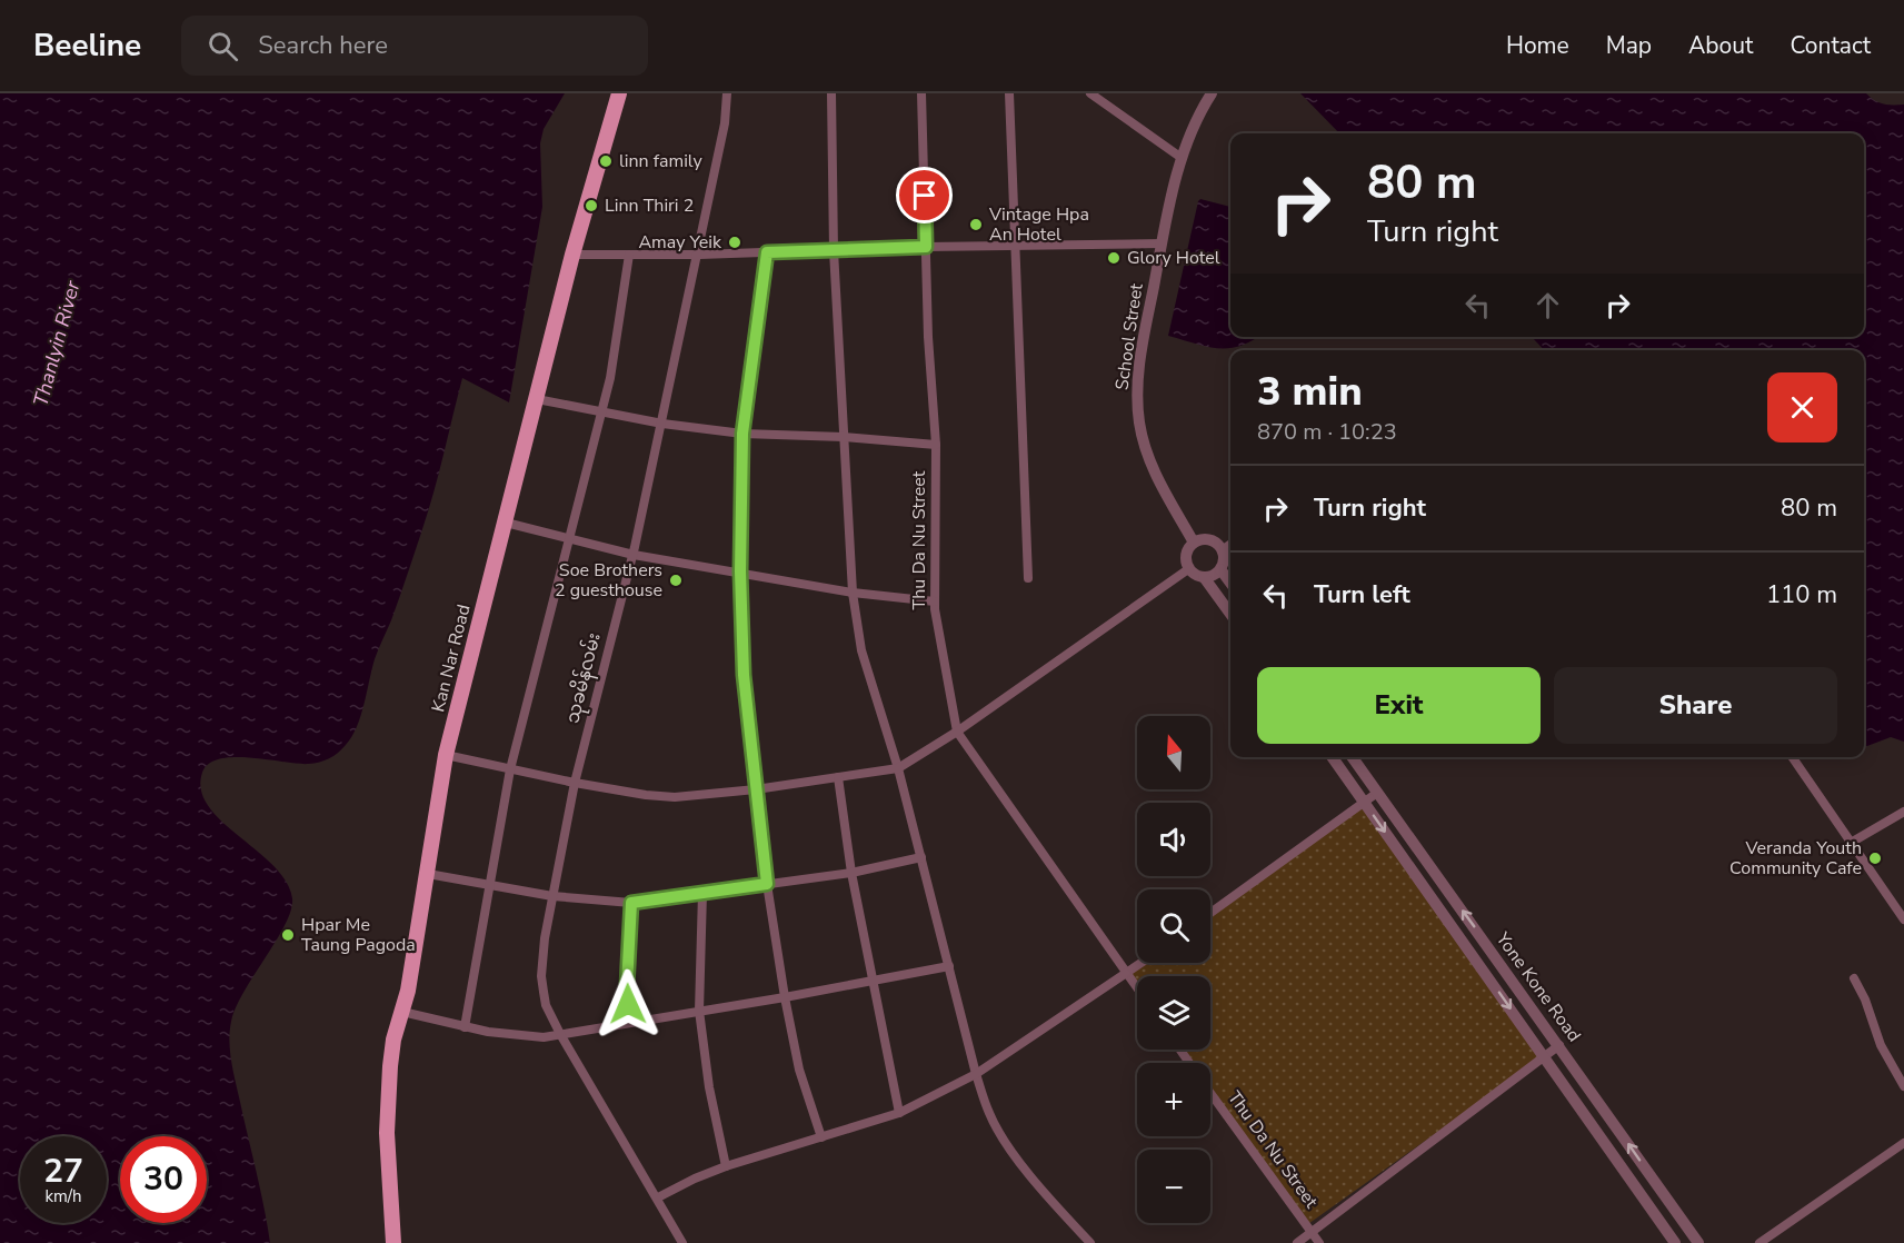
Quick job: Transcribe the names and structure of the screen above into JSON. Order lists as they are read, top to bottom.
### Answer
{
  "streets": {
    "main road": ["Kan Nar Road"],
    "street": [
      "School Street",
      "Thu Da Nu Street",
      "သုခမိန်လမ်း",
      "Yone Kone Road"
    ]
  },
  "water": ["Thanlyin River"],
  "places": [
    "linn family",
    "Linn Thiri 2",
    "Vintage Hpa An Hotel",
    "Amay Yeik",
    "Glory Hotel",
    "Soe Brothers 2 guesthouse",
    "Veranda Youth Community Cafe",
    "Hpar Me Taung Pagoda"
  ],
  "north": "top",
  "page": {
    "header": "Beeline",
    "search": "Search here",
    "nav": [
      "Home",
      "Map",
      "About",
      "Contact"
    ],
    "turn": ["80 m", "Turn right"],
    "heading": ["3 min", "870 m · 10:23"],
    "list": [
      {
        "name": "Turn right",
        "value": "80 m"
      },
      {
        "name": "Turn left",
        "value": "110 m"
      }
    ],
    "buttons": ["Exit", "Share"],
    "map_buttons": ["+", "−"],
    "speed": "27 km/h",
    "limit": "30"
  }
}
